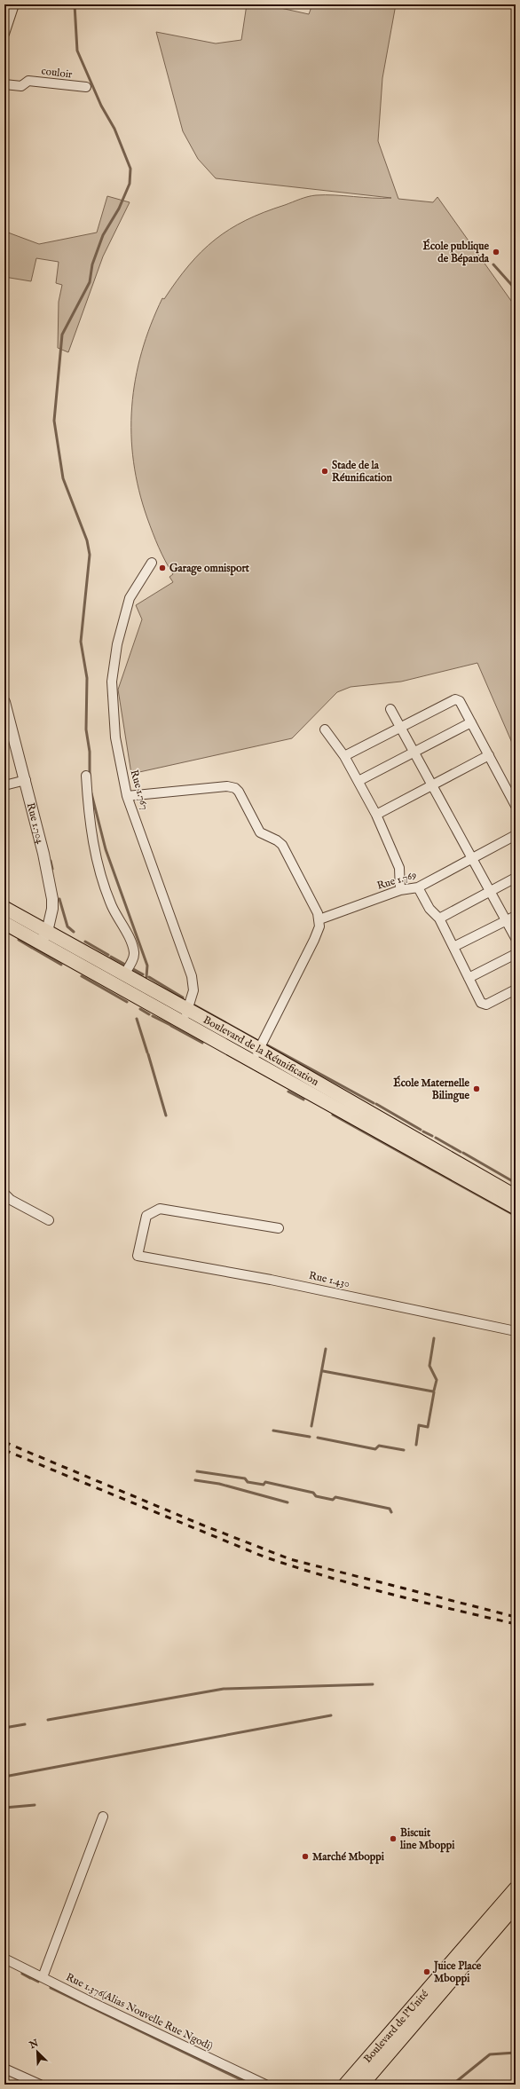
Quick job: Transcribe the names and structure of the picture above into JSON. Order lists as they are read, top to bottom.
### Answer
{
  "streets": {
    "main road": ["Boulevard de la Réunification", "Boulevard de l'Unité"],
    "street": [
      "couloir",
      "Rue 1.767",
      "Rue 1.704",
      "Rue 1.769",
      "Rue 1.430",
      "Rue 1.376(Alias Nouvelle Rue Ngodi)"
    ]
  },
  "crossings": [
    ["Rue 1.767", "Boulevard de la Réunification"],
    ["Rue 1.704", "Boulevard de la Réunification"]
  ],
  "places": [
    "École publique de Bépanda",
    "Stade de la Réunification",
    "Garage omnisport",
    "École Maternelle Bilingue",
    "Biscuit line Mboppi",
    "Marché Mboppi",
    "Juice Place Mboppi"
  ],
  "north": "top left"
}
